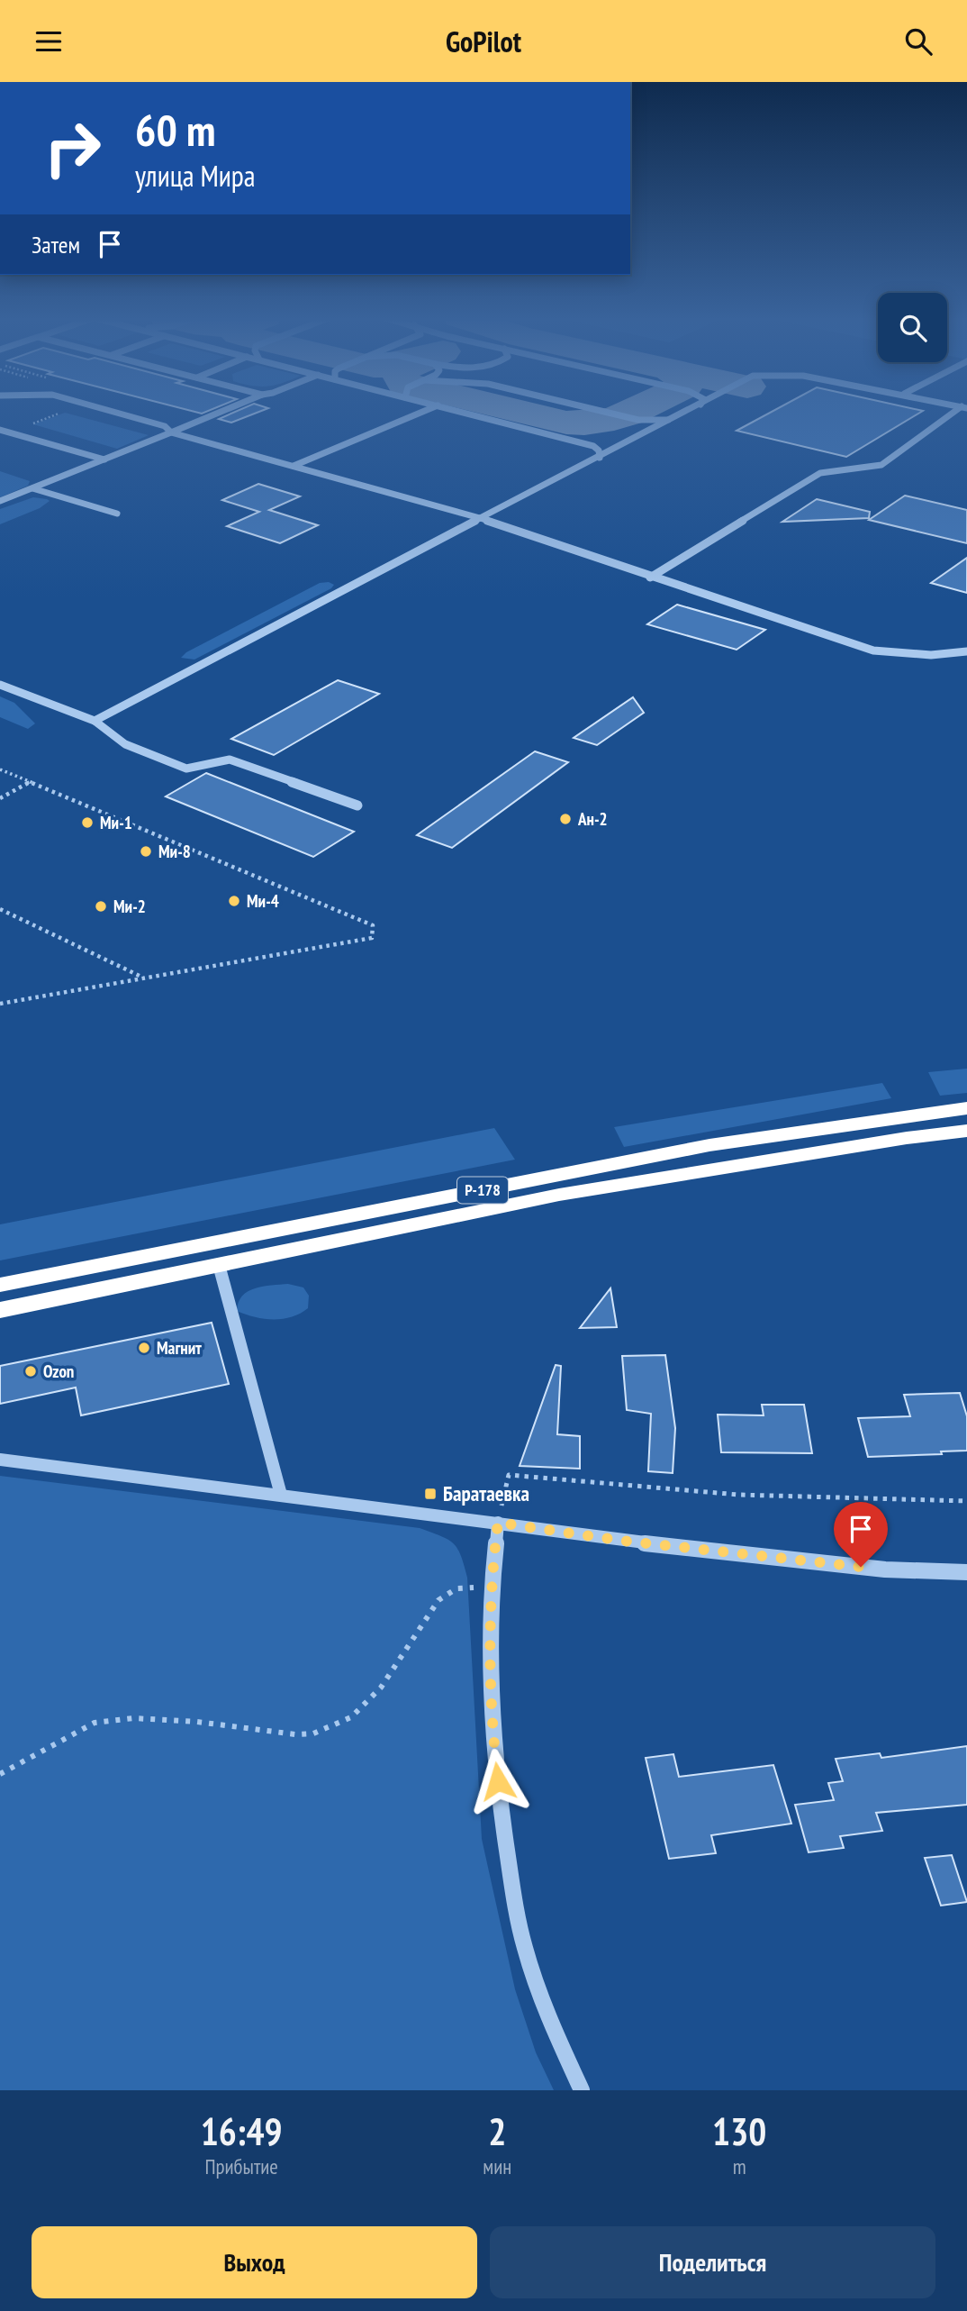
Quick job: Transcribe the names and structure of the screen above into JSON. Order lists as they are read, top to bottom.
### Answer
{
  "streets": {
    "highway": ["Р-178"]
  },
  "places": {
    "other": [
      "Ан-2",
      "Ми-1",
      "Ми-8",
      "Ми-4",
      "Ми-2",
      "Магнит",
      "Ozon"
    ],
    "transit": ["Баратаевка"]
  },
  "page": {
    "header": "GoPilot",
    "turn": ["60 m", "улица Мира"],
    "then": "Затем",
    "eta": [
      "16:49",
      "Прибытие",
      "2",
      "мин",
      "130",
      "m"
    ],
    "buttons": ["Выход", "Поделиться"]
  }
}
